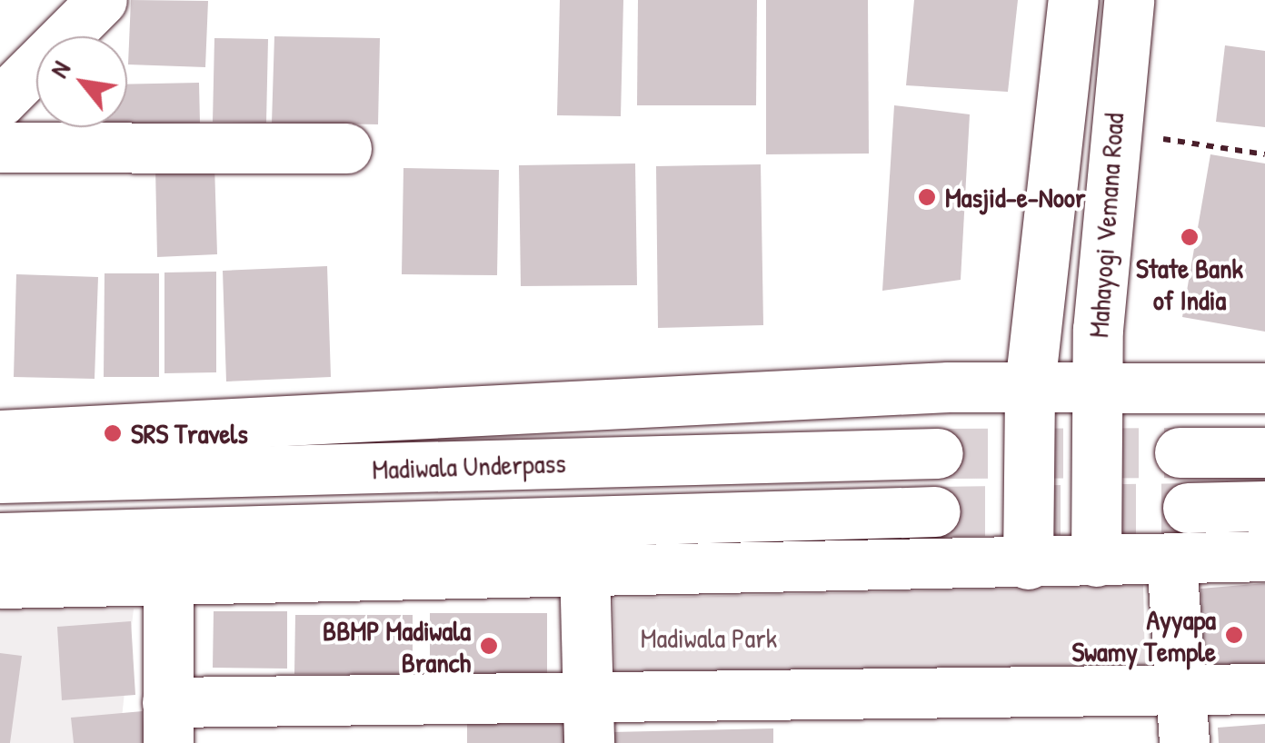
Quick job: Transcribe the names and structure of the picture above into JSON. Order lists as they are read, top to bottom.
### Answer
{
  "streets": {
    "main road": ["Mahayogi Vemana Road", "Madiwala Underpass"]
  },
  "parks": ["Madiwala Park"],
  "places": [
    "Masjid-e-Noor",
    "State Bank of India",
    "SRS Travels",
    "Ayyapa Swamy Temple",
    "BBMP Madiwala Branch"
  ],
  "north": "top left"
}
